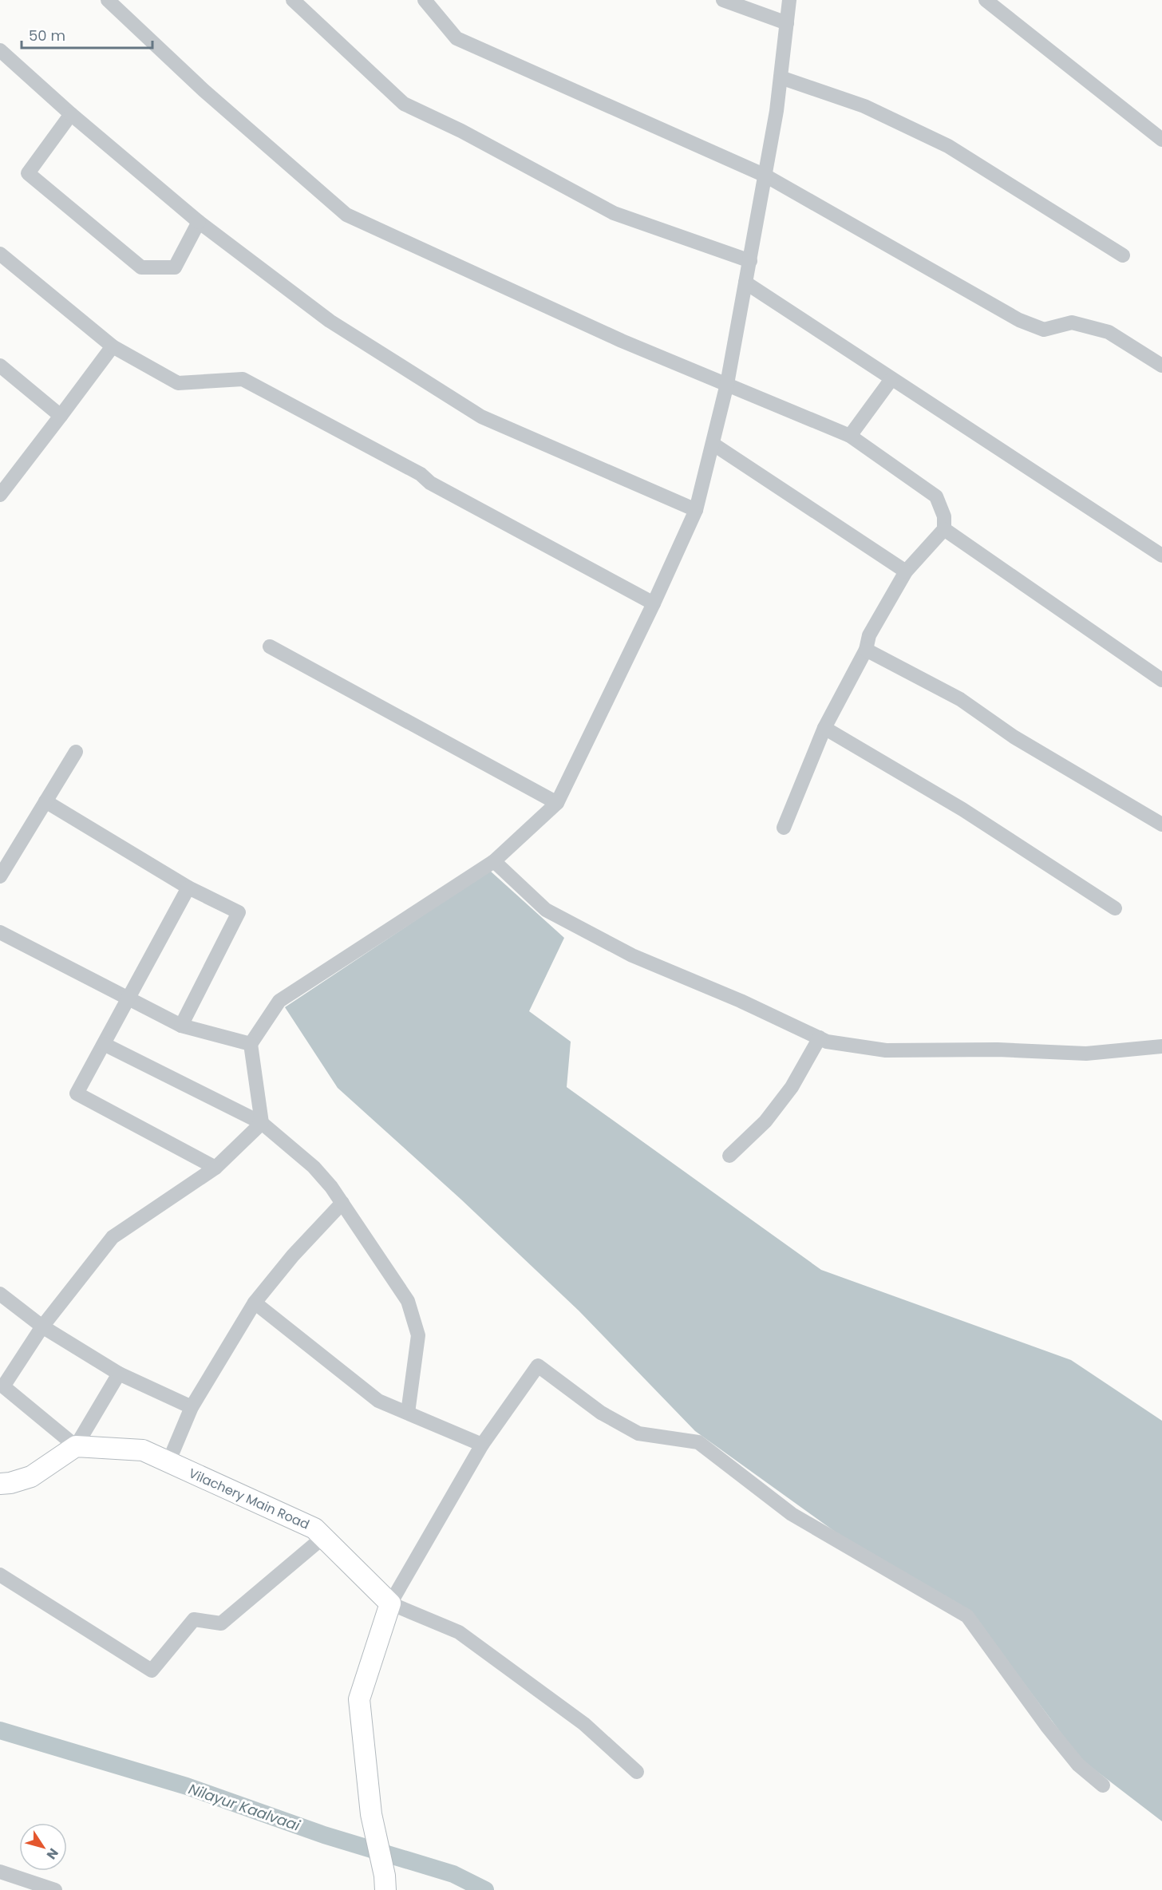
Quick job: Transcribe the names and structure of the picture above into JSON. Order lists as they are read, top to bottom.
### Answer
{
  "streets": {
    "main road": ["Vilachery Main Road"]
  },
  "water": ["Nilayur Kaalvaai"],
  "scale_bar": "50 m",
  "north": "bottom right"
}
